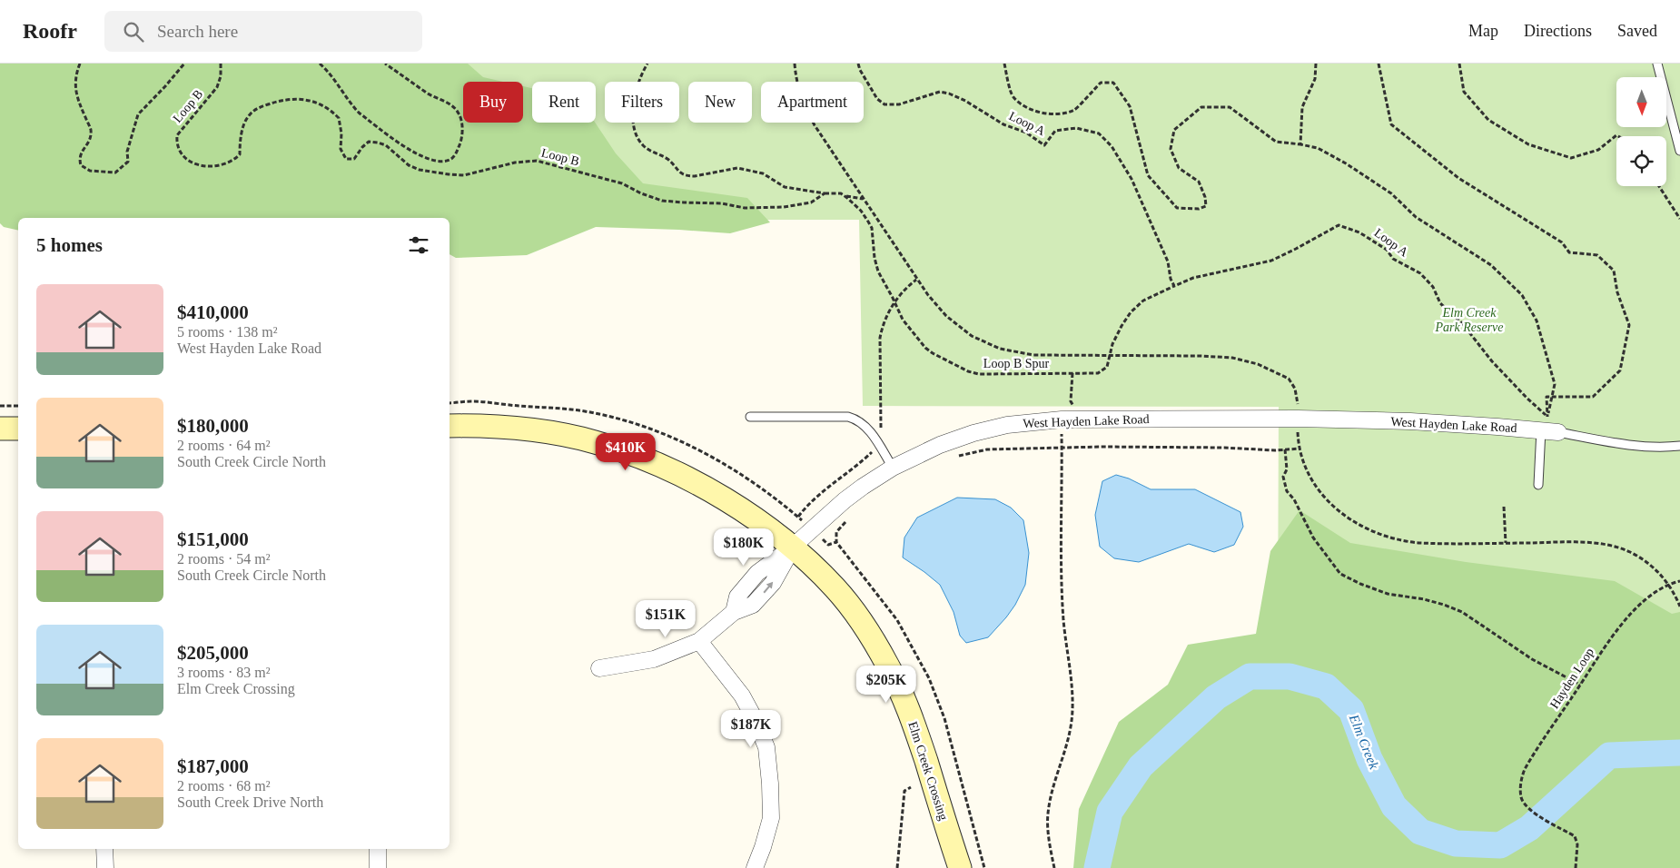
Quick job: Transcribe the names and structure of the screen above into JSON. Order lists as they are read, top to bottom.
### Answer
{
  "streets": {
    "main road": ["Elm Creek Crossing"],
    "street": ["West Hayden Lake Road"],
    "path": [
      "Loop B",
      "Loop A",
      "Loop B Spur",
      "Hayden Loop"
    ]
  },
  "crossings": [
    ["Loop A", "West Hayden Lake Road"],
    ["West Hayden Lake Road", "Elm Creek Crossing"]
  ],
  "water": ["Elm Creek"],
  "parks": ["Elm Creek Park Reserve"],
  "north": "bottom",
  "page": {
    "header": "Roofr",
    "search": "Search here",
    "nav": ["Map", "Directions", "Saved"],
    "chip": [
      "Buy",
      "Rent",
      "Filters",
      "New",
      "Apartment"
    ],
    "heading": "5 homes",
    "list": [
      {
        "name": "$410,000",
        "note": "5 rooms · 138 m² · West Hayden Lake Road"
      },
      {
        "name": "$180,000",
        "note": "2 rooms · 64 m² · South Creek Circle North"
      },
      {
        "name": "$151,000",
        "note": "2 rooms · 54 m² · South Creek Circle North"
      },
      {
        "name": "$205,000",
        "note": "3 rooms · 83 m² · Elm Creek Crossing"
      },
      {
        "name": "$187,000",
        "note": "2 rooms · 68 m² · South Creek Drive North"
      }
    ],
    "price": [
      "$410K",
      "$180K",
      "$151K",
      "$205K",
      "$187K"
    ]
  }
}
